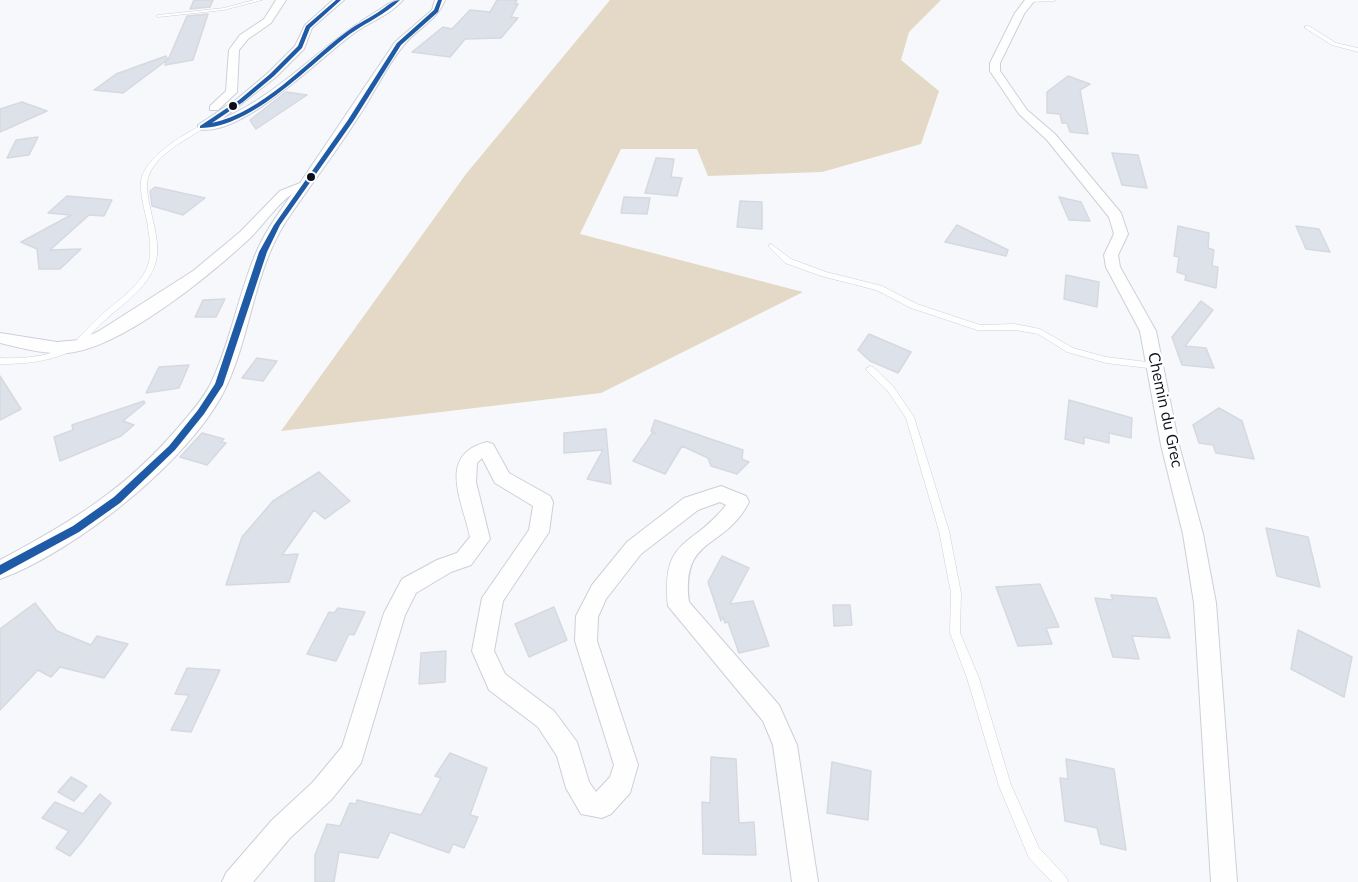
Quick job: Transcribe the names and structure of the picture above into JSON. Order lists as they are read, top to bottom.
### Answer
{
  "streets": {
    "street": ["Chemin du Grec"]
  }
}
